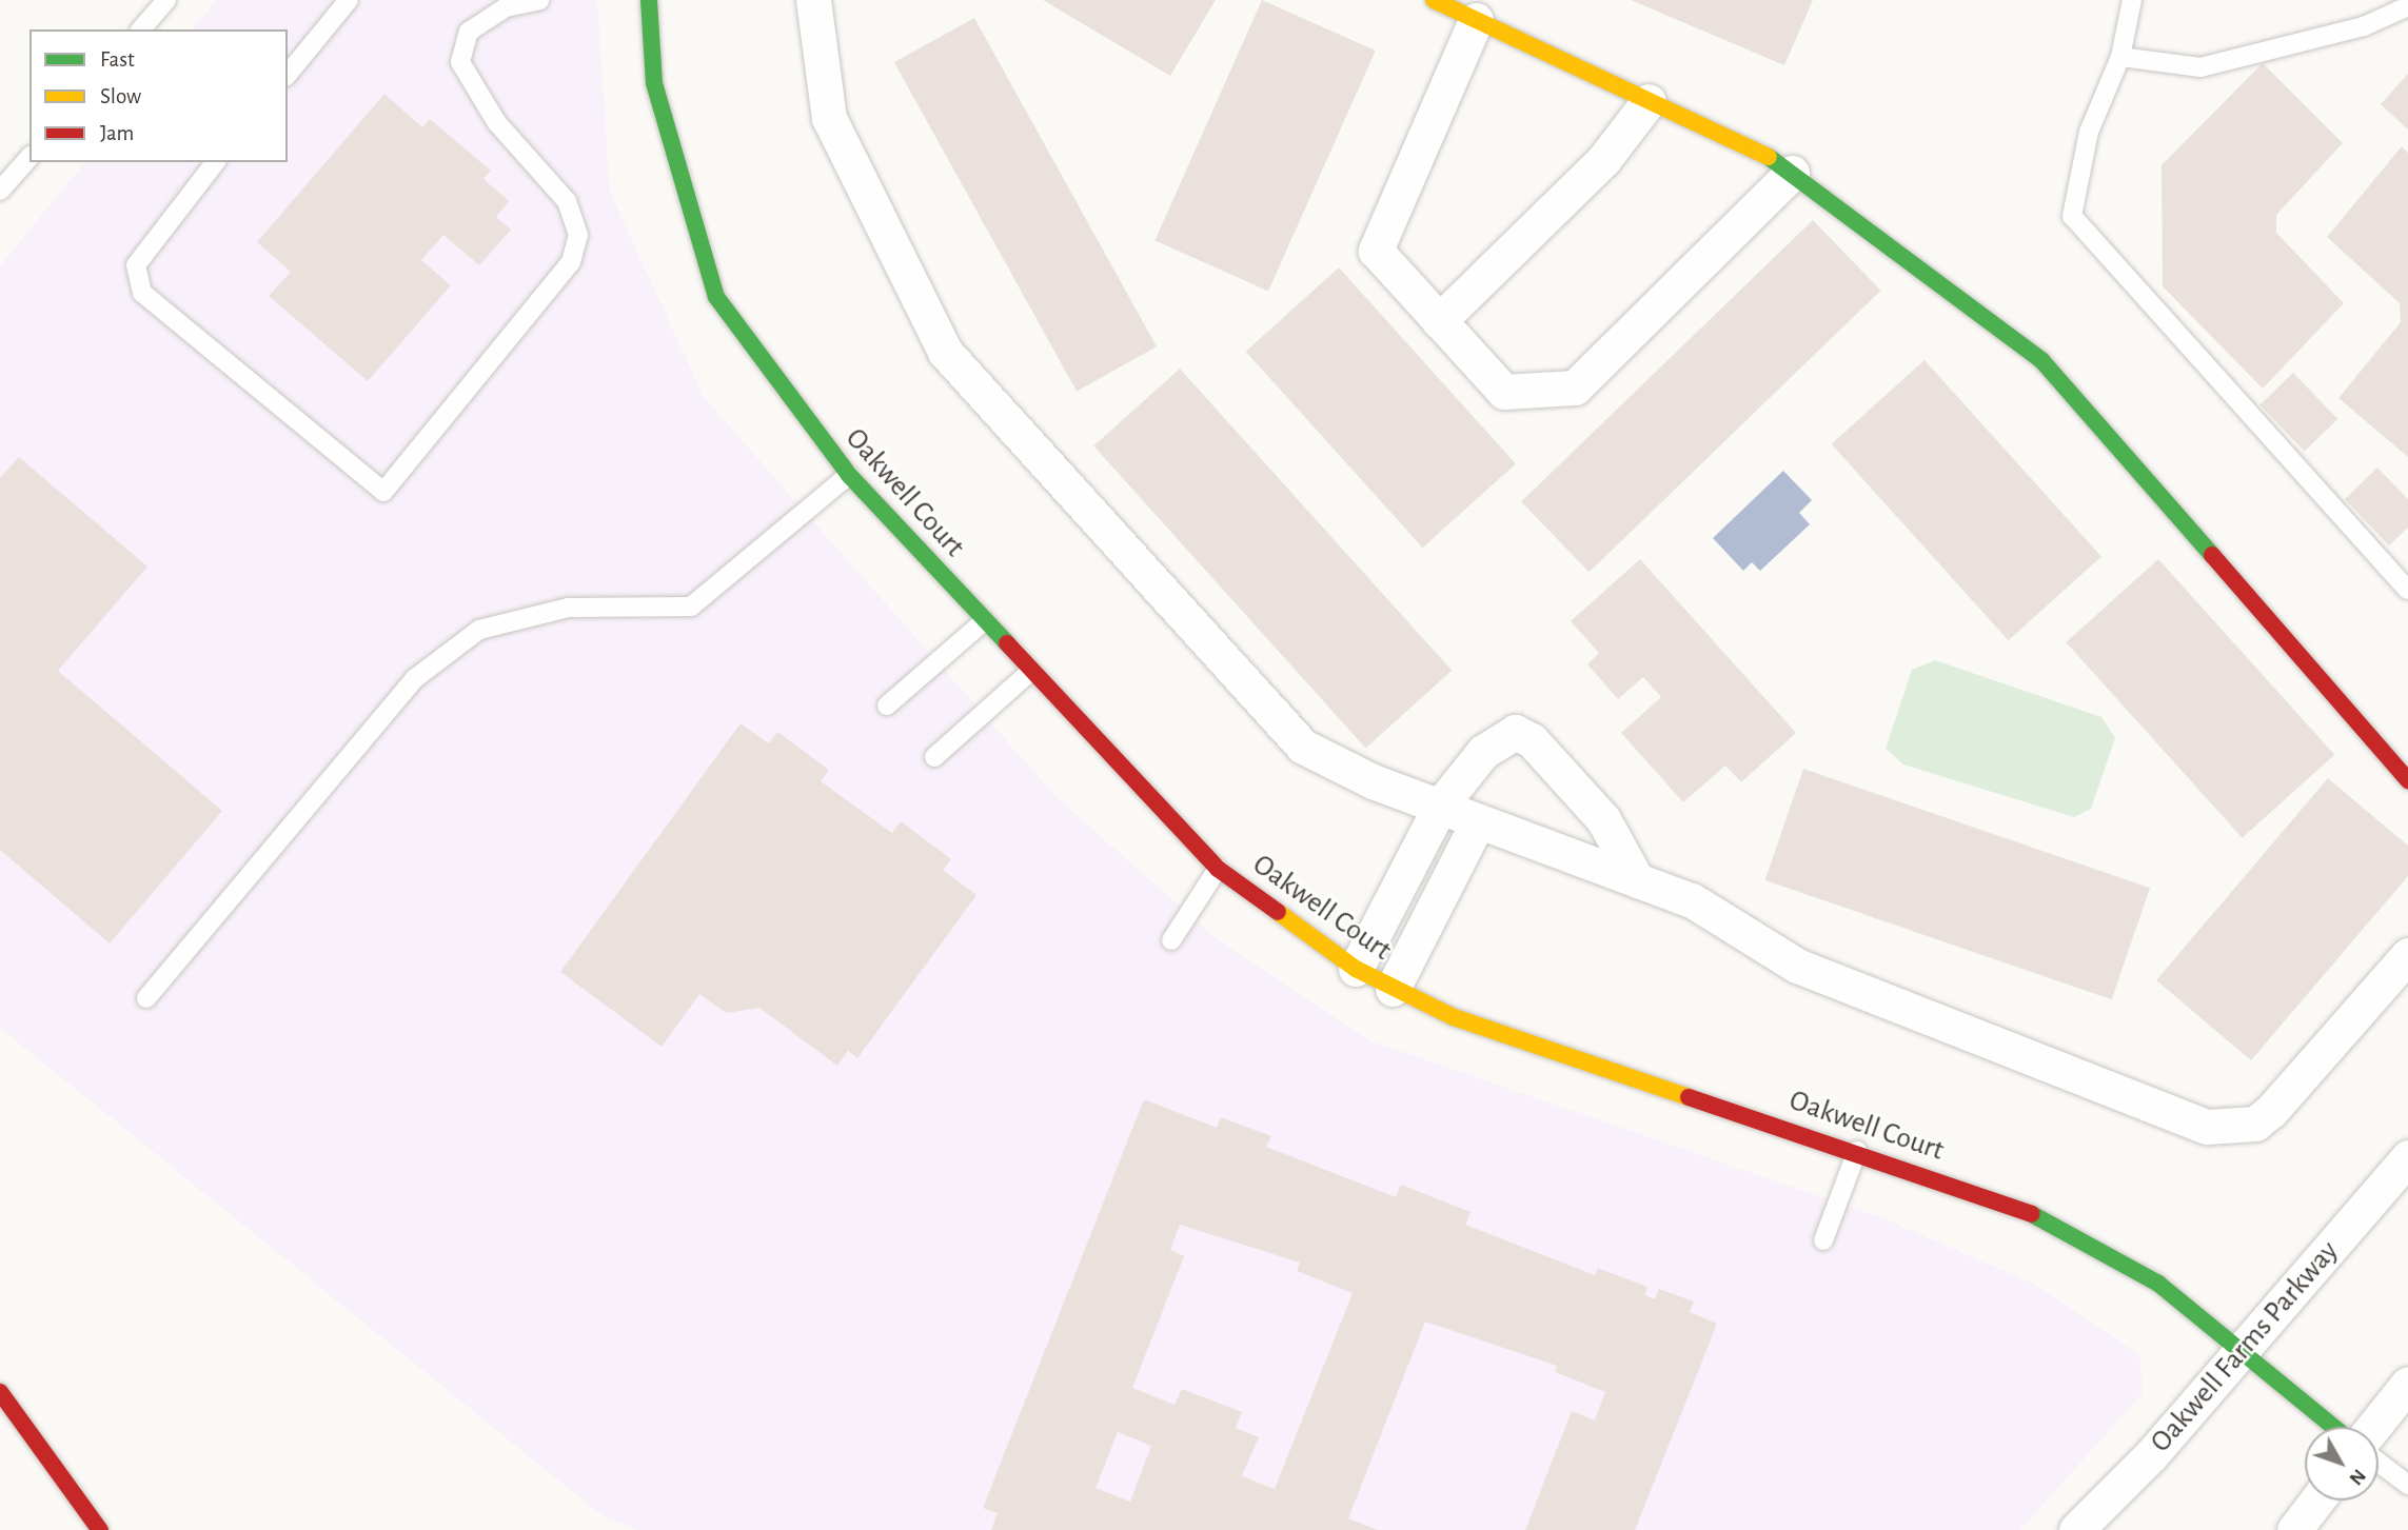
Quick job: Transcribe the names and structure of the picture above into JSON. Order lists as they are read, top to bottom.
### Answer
{
  "streets": {
    "street": ["Oakwell Court", "Oakwell Farms Parkway"]
  },
  "crossings": [
    ["Oakwell Court", "Oakwell Farms Parkway"]
  ],
  "legend": ["Fast", "Slow", "Jam"],
  "north": "bottom right"
}
